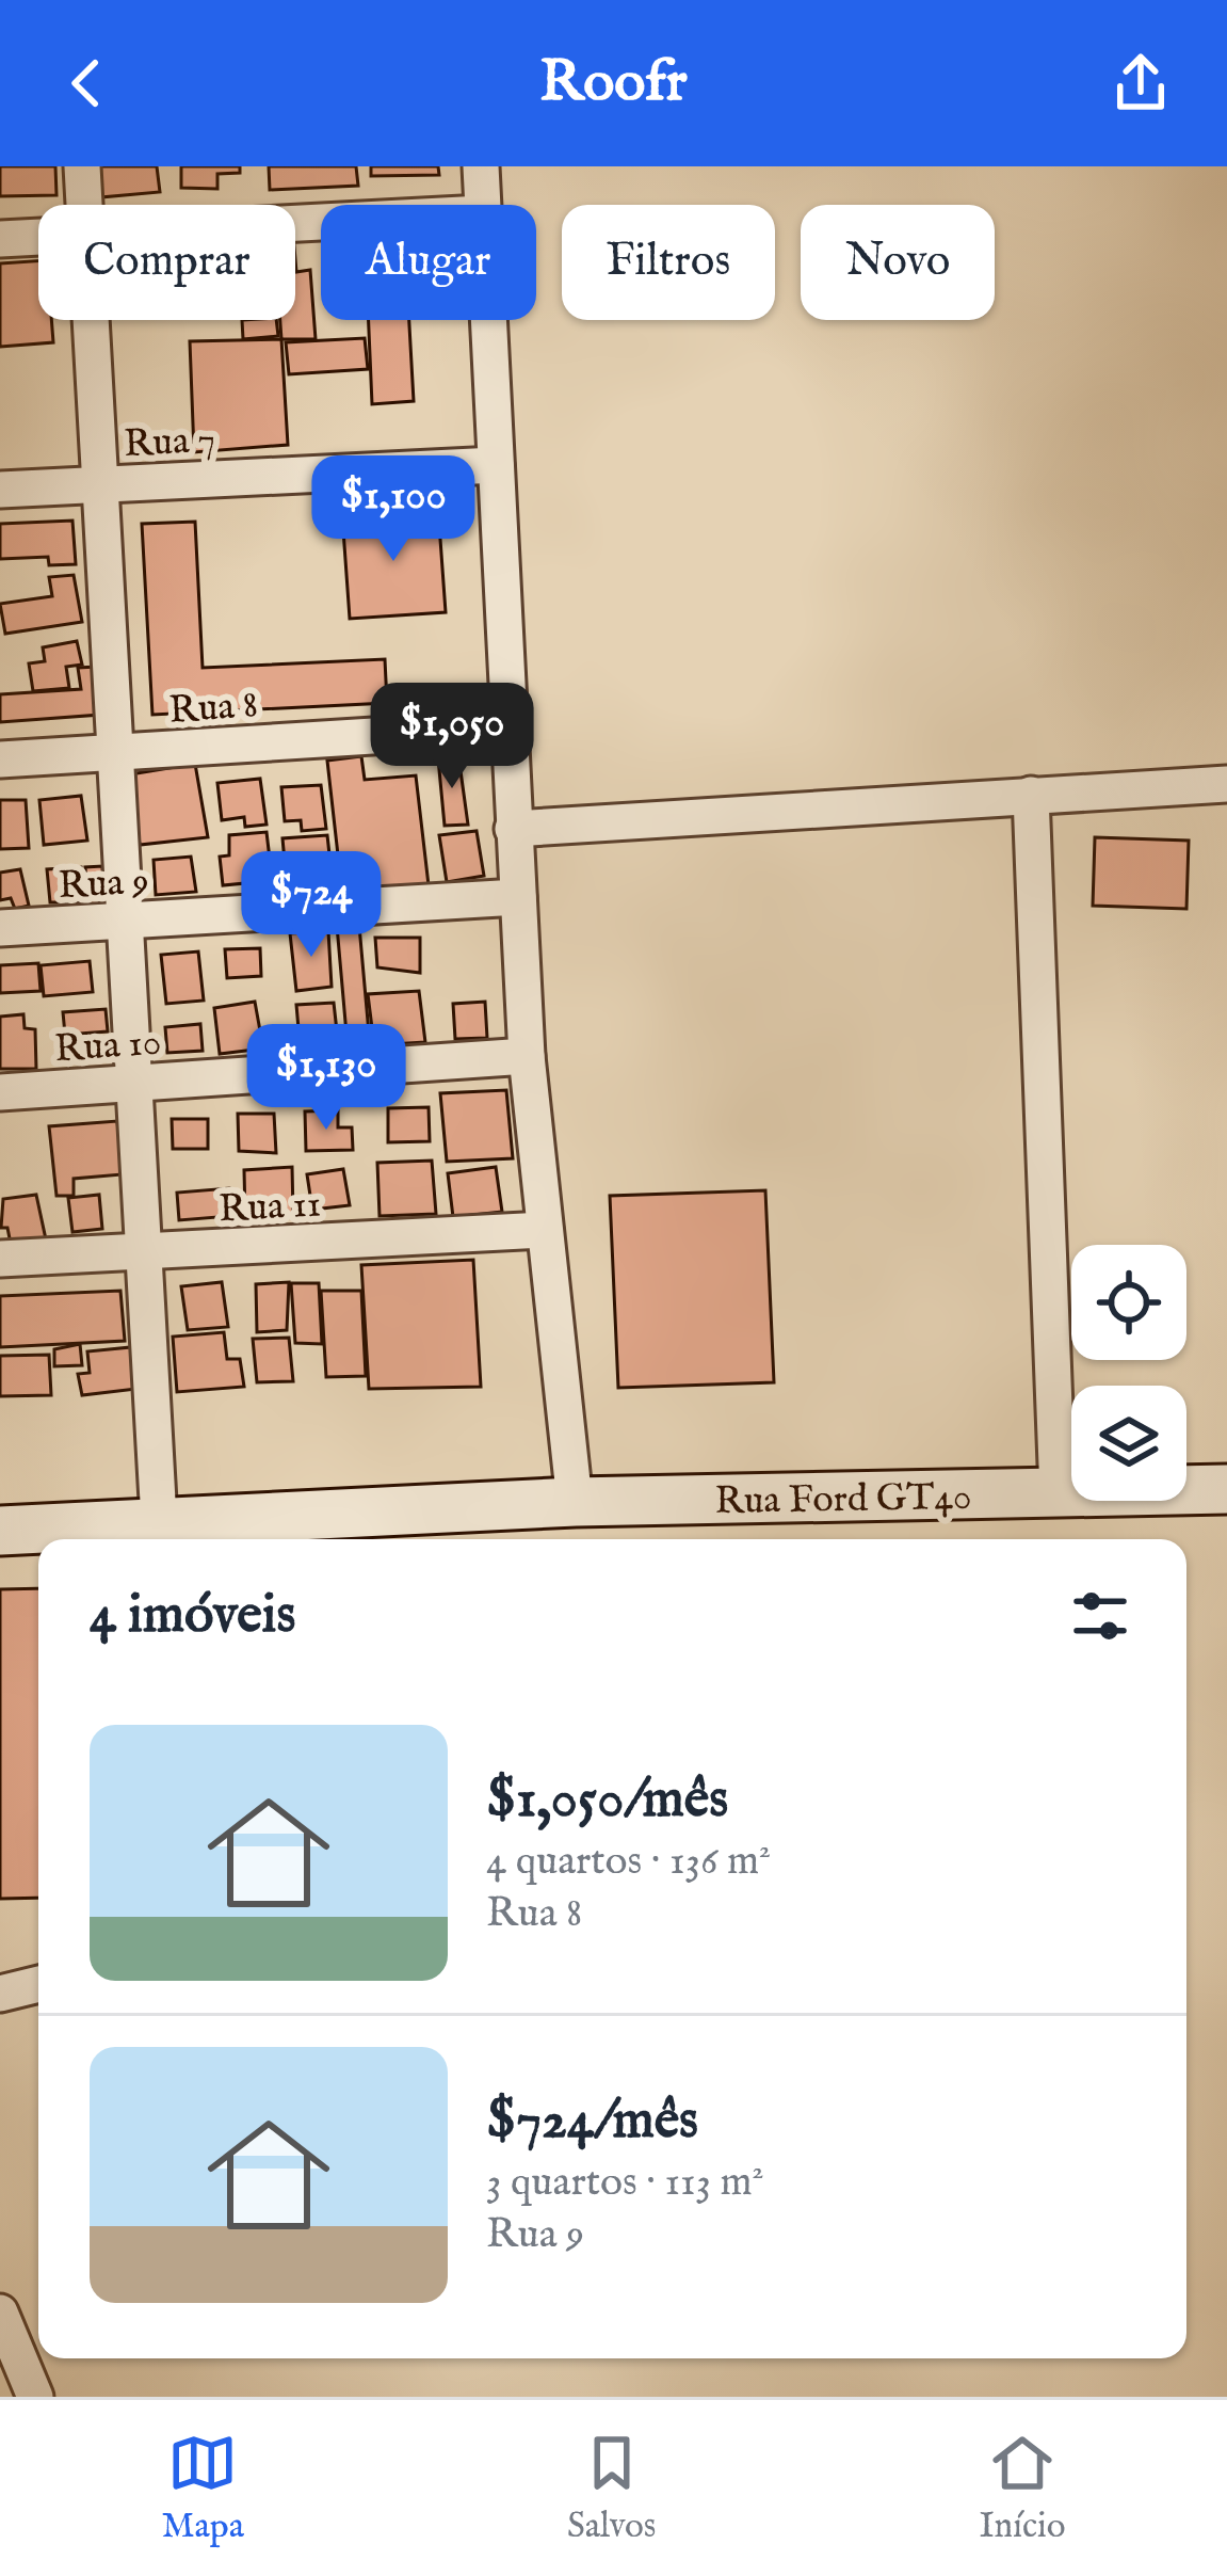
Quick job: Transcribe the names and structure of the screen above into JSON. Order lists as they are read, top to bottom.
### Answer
{
  "streets": {
    "street": [
      "Rua 7",
      "Rua 8",
      "Rua 9",
      "Rua 10",
      "Rua 11",
      "Rua Ford GT40"
    ]
  },
  "page": {
    "header": "Roofr",
    "chip": [
      "Comprar",
      "Alugar",
      "Filtros",
      "Novo"
    ],
    "price": [
      "$1,100",
      "$1,050",
      "$724",
      "$1,130"
    ],
    "heading": "4 imóveis",
    "list": [
      {
        "name": "$1,050/mês",
        "note": "4 quartos · 136 m² · Rua 8"
      },
      {
        "name": "$724/mês",
        "note": "3 quartos · 113 m² · Rua 9"
      }
    ],
    "tabs": ["Mapa", "Salvos", "Início"]
  }
}
